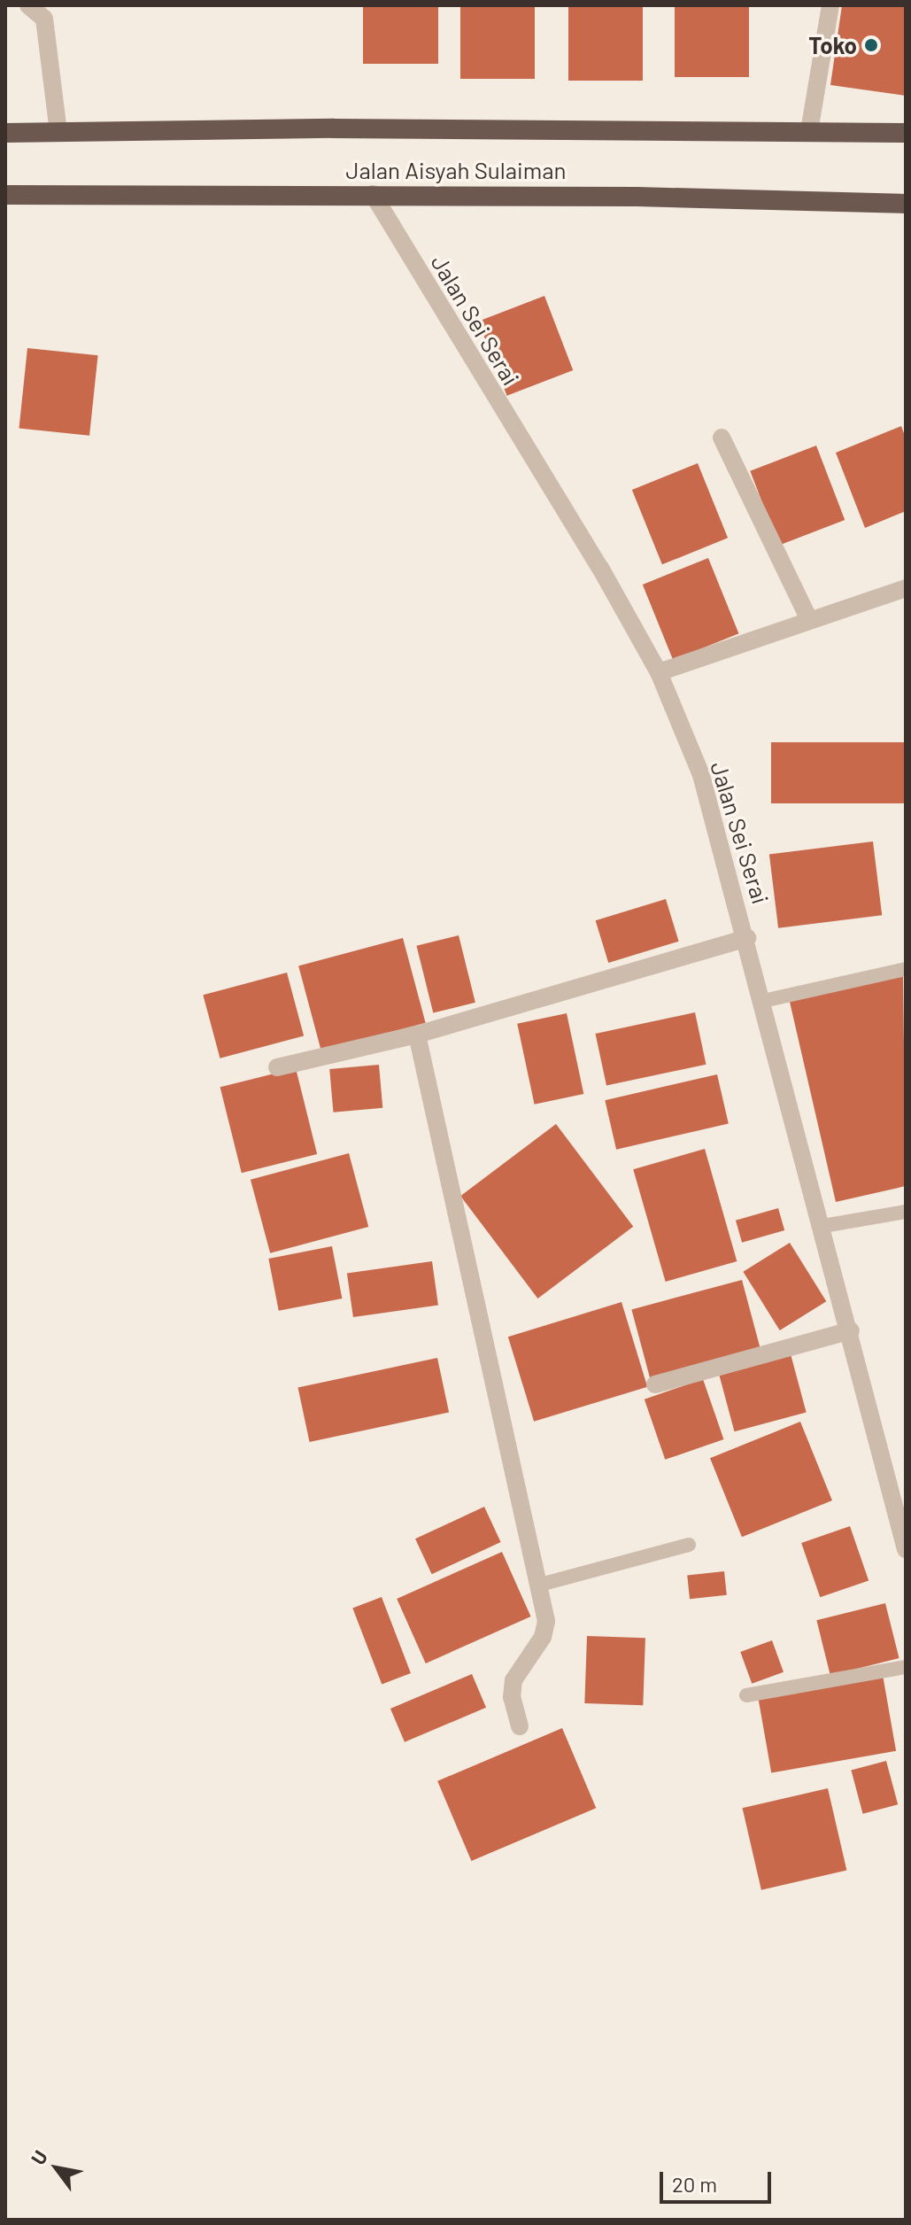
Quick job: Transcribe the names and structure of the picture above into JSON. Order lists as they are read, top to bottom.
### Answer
{
  "streets": {
    "highway": ["Jalan Aisyah Sulaiman"],
    "street": ["Jalan Sei Serai"]
  },
  "crossings": [
    ["Jalan Aisyah Sulaiman", "Jalan Sei Serai"]
  ],
  "places": ["Toko"],
  "scale_bar": "20 m",
  "north": "top left"
}
